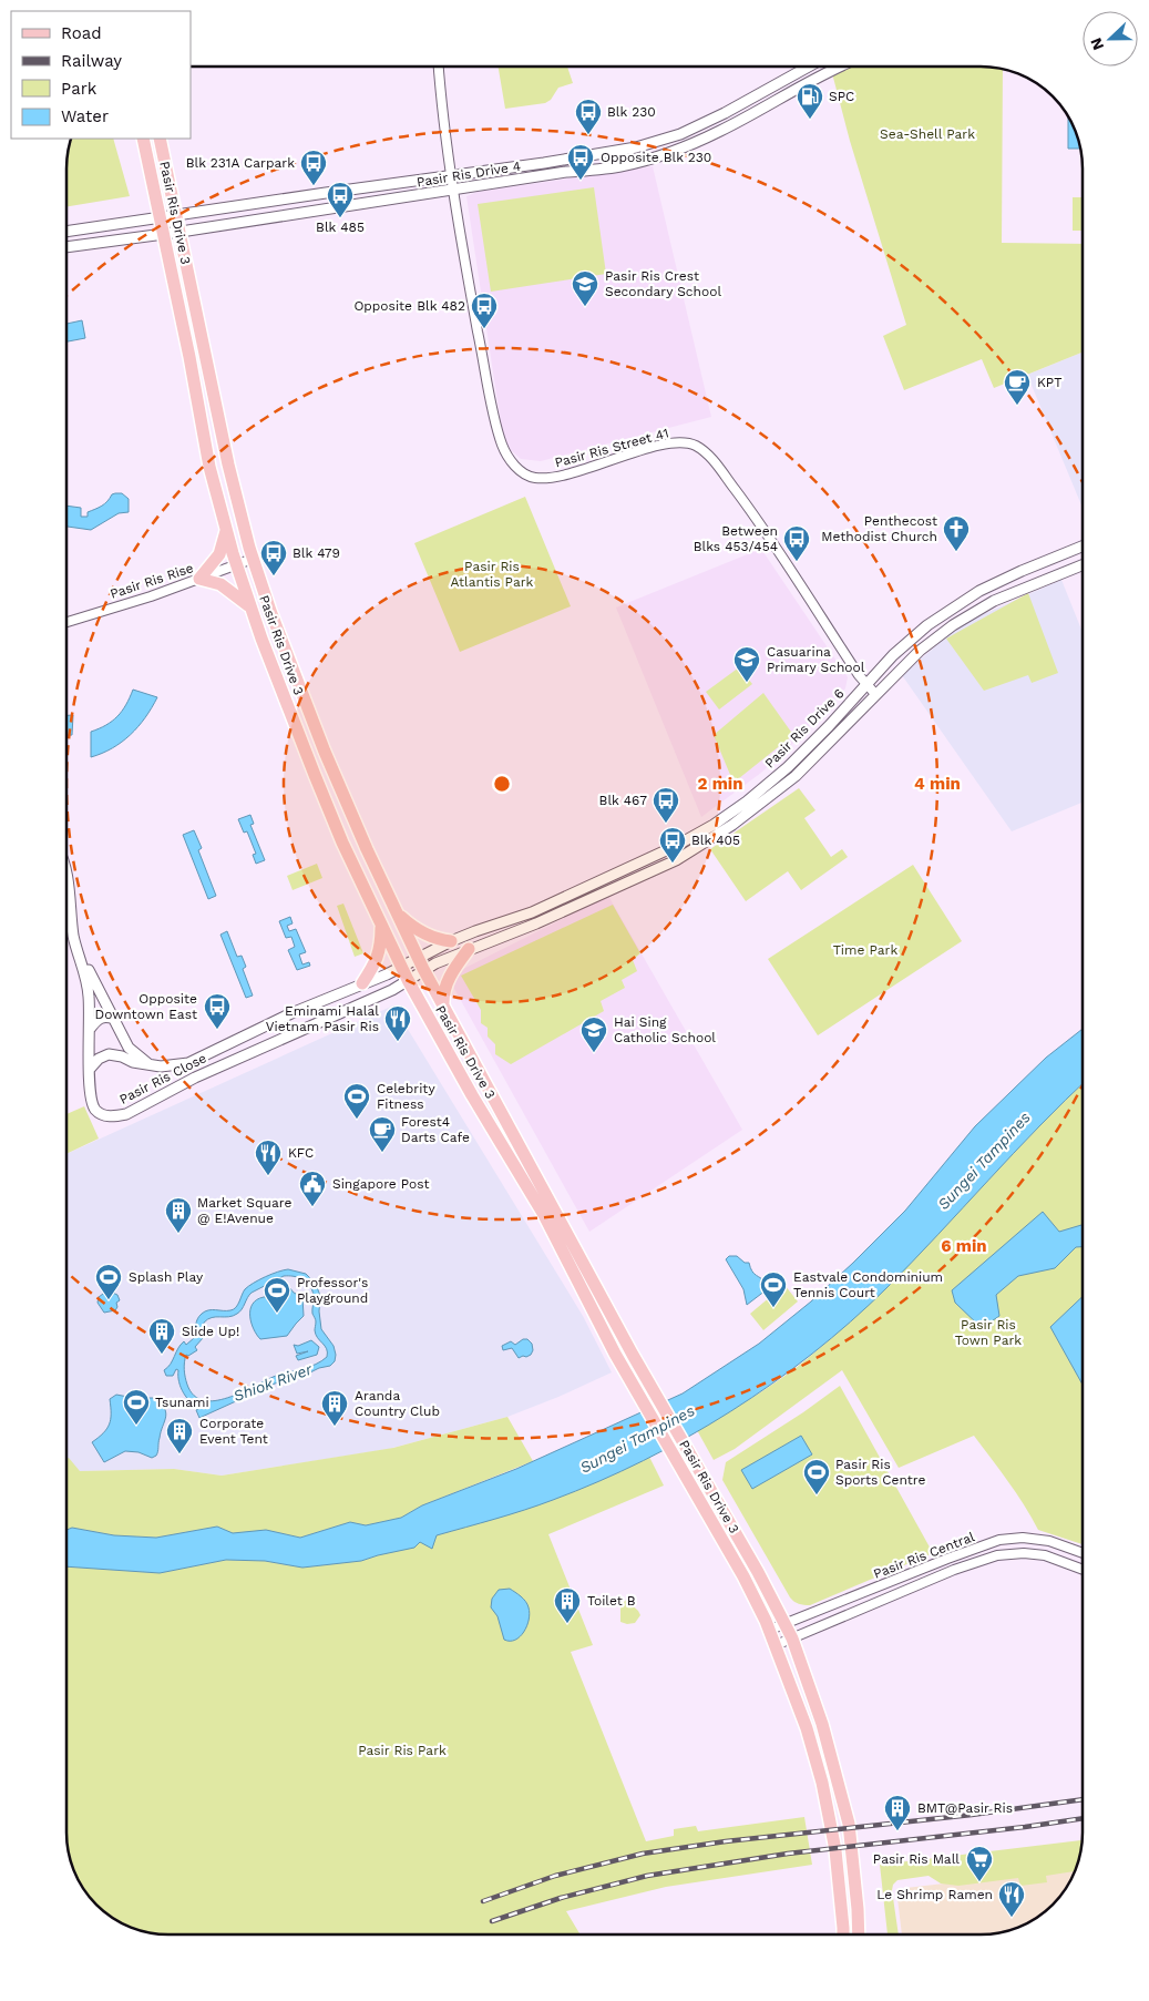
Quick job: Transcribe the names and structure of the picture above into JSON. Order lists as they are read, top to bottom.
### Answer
{
  "streets": {
    "main road": ["Pasir Ris Drive 3"],
    "street": [
      "Pasir Ris Drive 4",
      "Pasir Ris Street 41",
      "Pasir Ris Rise",
      "Pasir Ris Drive 6",
      "Pasir Ris Close",
      "Pasir Ris Central"
    ]
  },
  "crossings": [
    ["Pasir Ris Drive 4", "Pasir Ris Drive 3"],
    ["Pasir Ris Drive 4", "Pasir Ris Street 41"],
    ["Pasir Ris Drive 3", "Pasir Ris Rise"],
    ["Pasir Ris Drive 3", "Pasir Ris Drive 6"],
    ["Pasir Ris Drive 3", "Pasir Ris Close"],
    ["Pasir Ris Drive 3", "Pasir Ris Central"],
    ["Pasir Ris Street 41", "Pasir Ris Drive 6"],
    ["Pasir Ris Drive 6", "Pasir Ris Close"]
  ],
  "water": ["Sungei Tampines", "Shiok River"],
  "parks": [
    "Sea-Shell Park",
    "Pasir Ris Atlantis Park",
    "Time Park",
    "Pasir Ris Town Park",
    "Pasir Ris Park"
  ],
  "places": {
    "fuel station": ["SPC"],
    "bus stop": [
      "Blk 230",
      "Opposite Blk 230",
      "Blk 231A Carpark",
      "Blk 485",
      "Opposite Blk 482",
      "Between Blks 453/454",
      "Blk 479",
      "Blk 467",
      "Blk 405",
      "Opposite Downtown East"
    ],
    "school or university": ["Pasir Ris Crest Secondary School", "Casuarina Primary School", "Hai Sing Catholic School"],
    "cafe": ["KPT", "Forest4 Darts Cafe"],
    "church": ["Penthecost Methodist Church"],
    "restaurant": ["Eminami Halal Vietnam Pasir Ris", "KFC", "Le Shrimp Ramen"],
    "sports": [
      "Celebrity Fitness",
      "Splash Play",
      "Eastvale Condominium Tennis Court",
      "Professor's Playground",
      "Tsunami",
      "Pasir Ris Sports Centre"
    ],
    "public building": ["Singapore Post"],
    "building": [
      "Market Square @ E!Avenue",
      "Slide Up!",
      "Aranda Country Club",
      "Corporate Event Tent",
      "Toilet B",
      "BMT@Pasir Ris"
    ],
    "supermarket": ["Pasir Ris Mall"]
  },
  "legend": [
    "Road",
    "Railway",
    "Park",
    "Water"
  ],
  "north": "left",
  "rings": ["2 min", "4 min", "6 min"]
}
